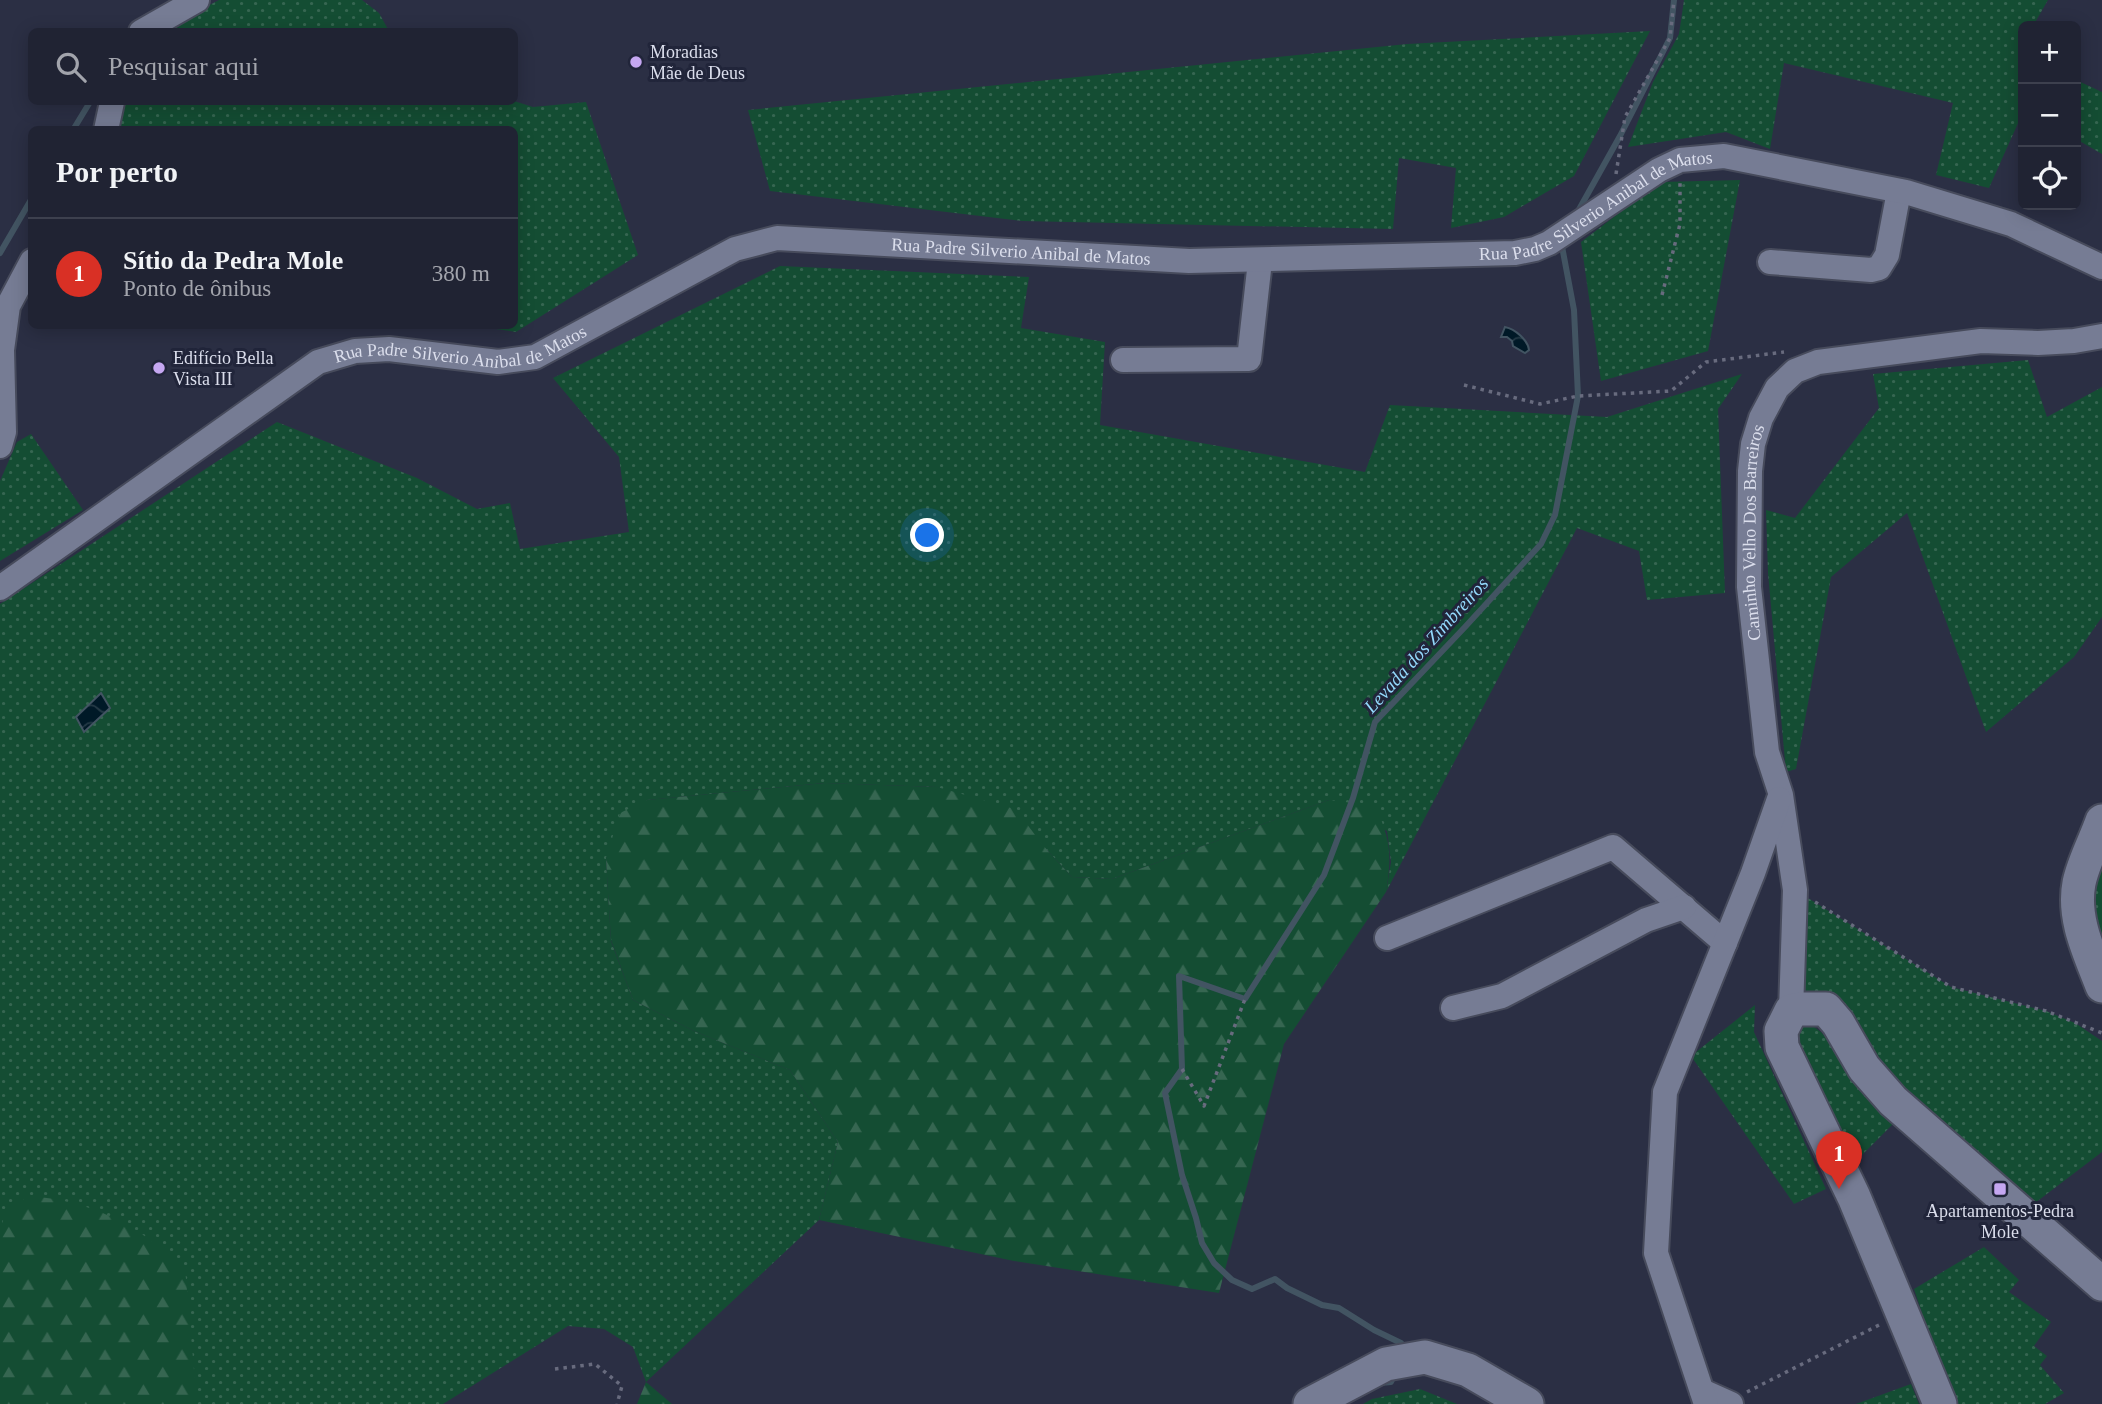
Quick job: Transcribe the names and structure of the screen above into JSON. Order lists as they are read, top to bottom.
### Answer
{
  "streets": {
    "street": ["Rua Padre Silverio Anibal de Matos", "Caminho Velho Dos Barreiros"]
  },
  "water": ["Levada dos Zimbreiros"],
  "places": {
    "other": ["Moradias Mãe de Deus", "Edifício Bella Vista III"],
    "transit": ["Apartamentos-Pedra Mole"]
  },
  "page": {
    "map_buttons": ["+", "−"],
    "search": "Pesquisar aqui",
    "heading": "Por perto",
    "list": [
      {
        "mark": "1",
        "name": "Sítio da Pedra Mole",
        "note": "Ponto de ônibus",
        "value": "380 m"
      }
    ],
    "pins": "1"
  }
}
